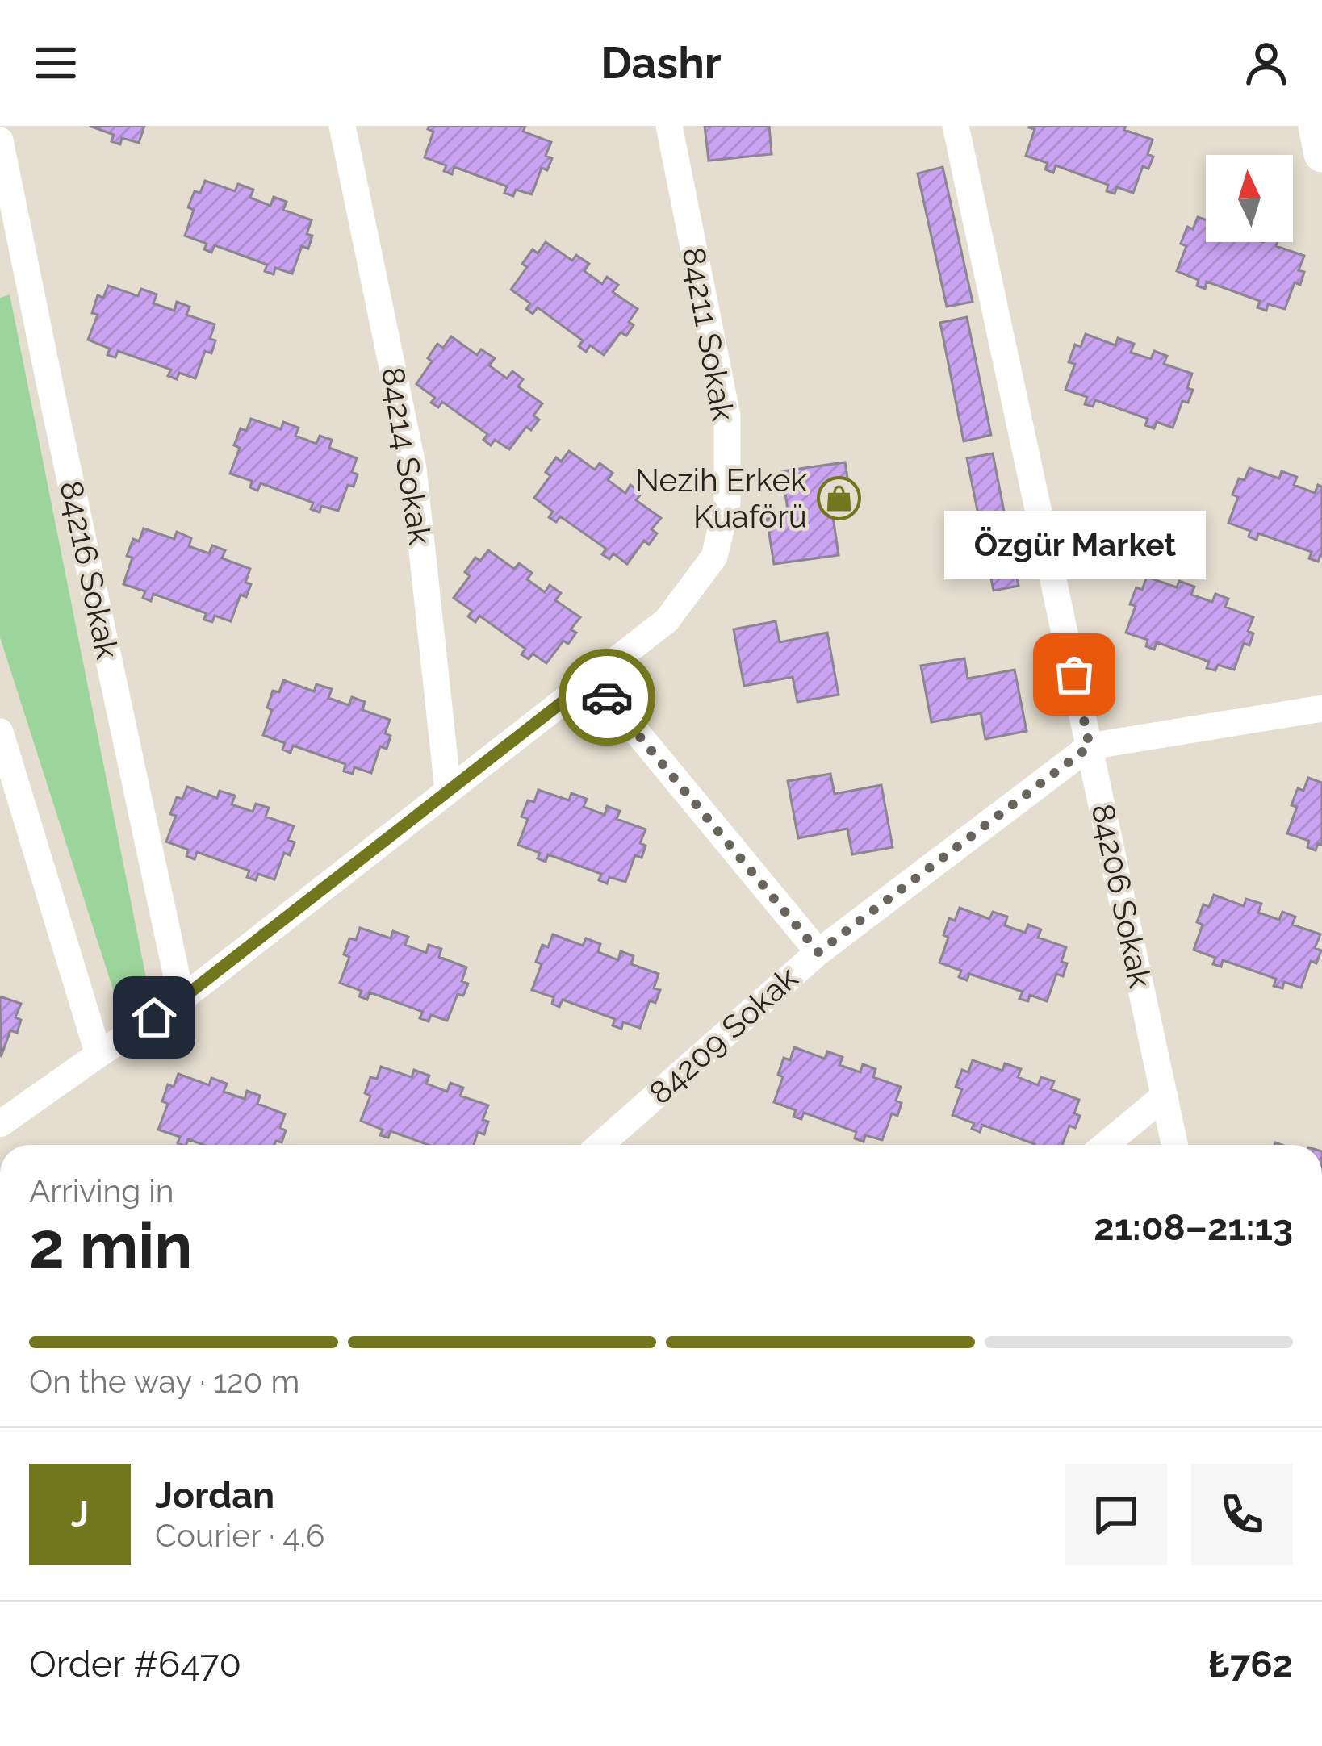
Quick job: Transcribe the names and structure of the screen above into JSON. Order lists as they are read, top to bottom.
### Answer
{
  "streets": {
    "street": [
      "84211 Sokak",
      "84214 Sokak",
      "84216 Sokak",
      "84206 Sokak",
      "84209 Sokak"
    ]
  },
  "crossings": [
    ["84211 Sokak", "84214 Sokak"],
    ["84211 Sokak", "84216 Sokak"],
    ["84206 Sokak", "84209 Sokak"]
  ],
  "places": {
    "shop": ["Nezih Erkek Kuaförü"],
    "other": ["Özgür Market"]
  },
  "north": "top",
  "page": {
    "header": "Dashr",
    "bubble": "Özgür Market",
    "heading": ["2 min", "Arriving in", "21:08–21:13"],
    "panel": [
      "Jordan",
      "Courier · 4.6",
      "Order #6470",
      "₺762"
    ],
    "bar": "On the way · 120 m",
    "round": "J"
  }
}
